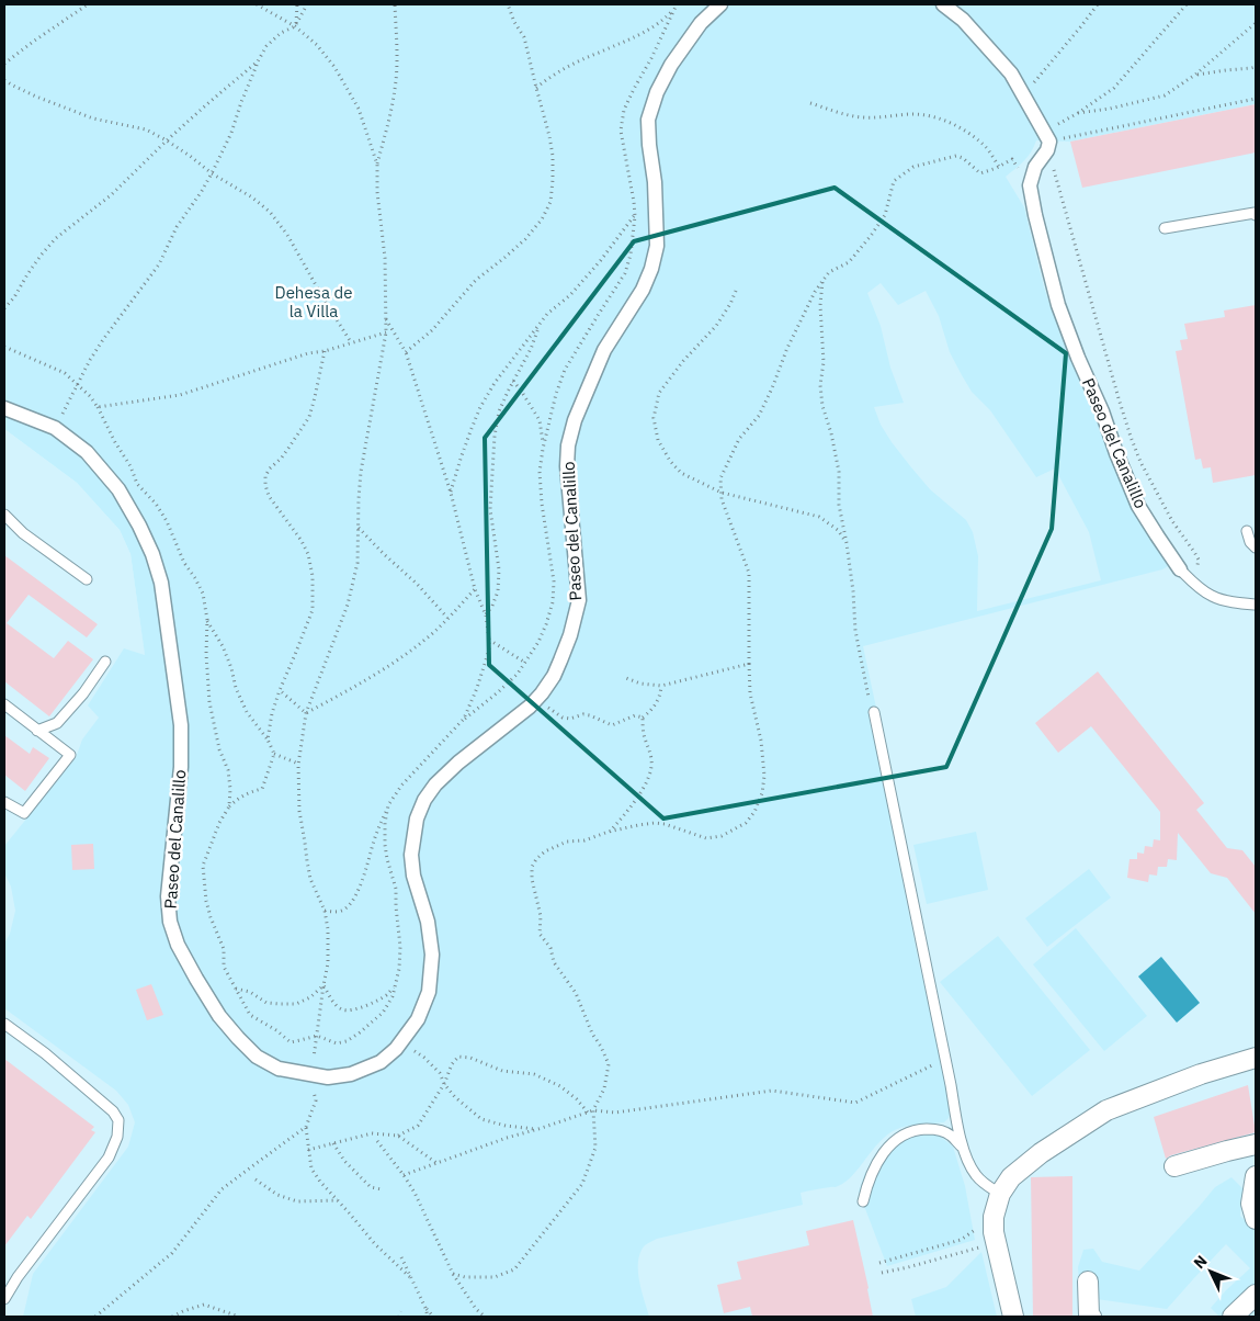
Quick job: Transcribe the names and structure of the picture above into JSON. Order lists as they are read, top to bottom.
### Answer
{
  "streets": {
    "street": ["Paseo del Canalillo"]
  },
  "parks": ["Dehesa de la Villa"],
  "north": "top left"
}
